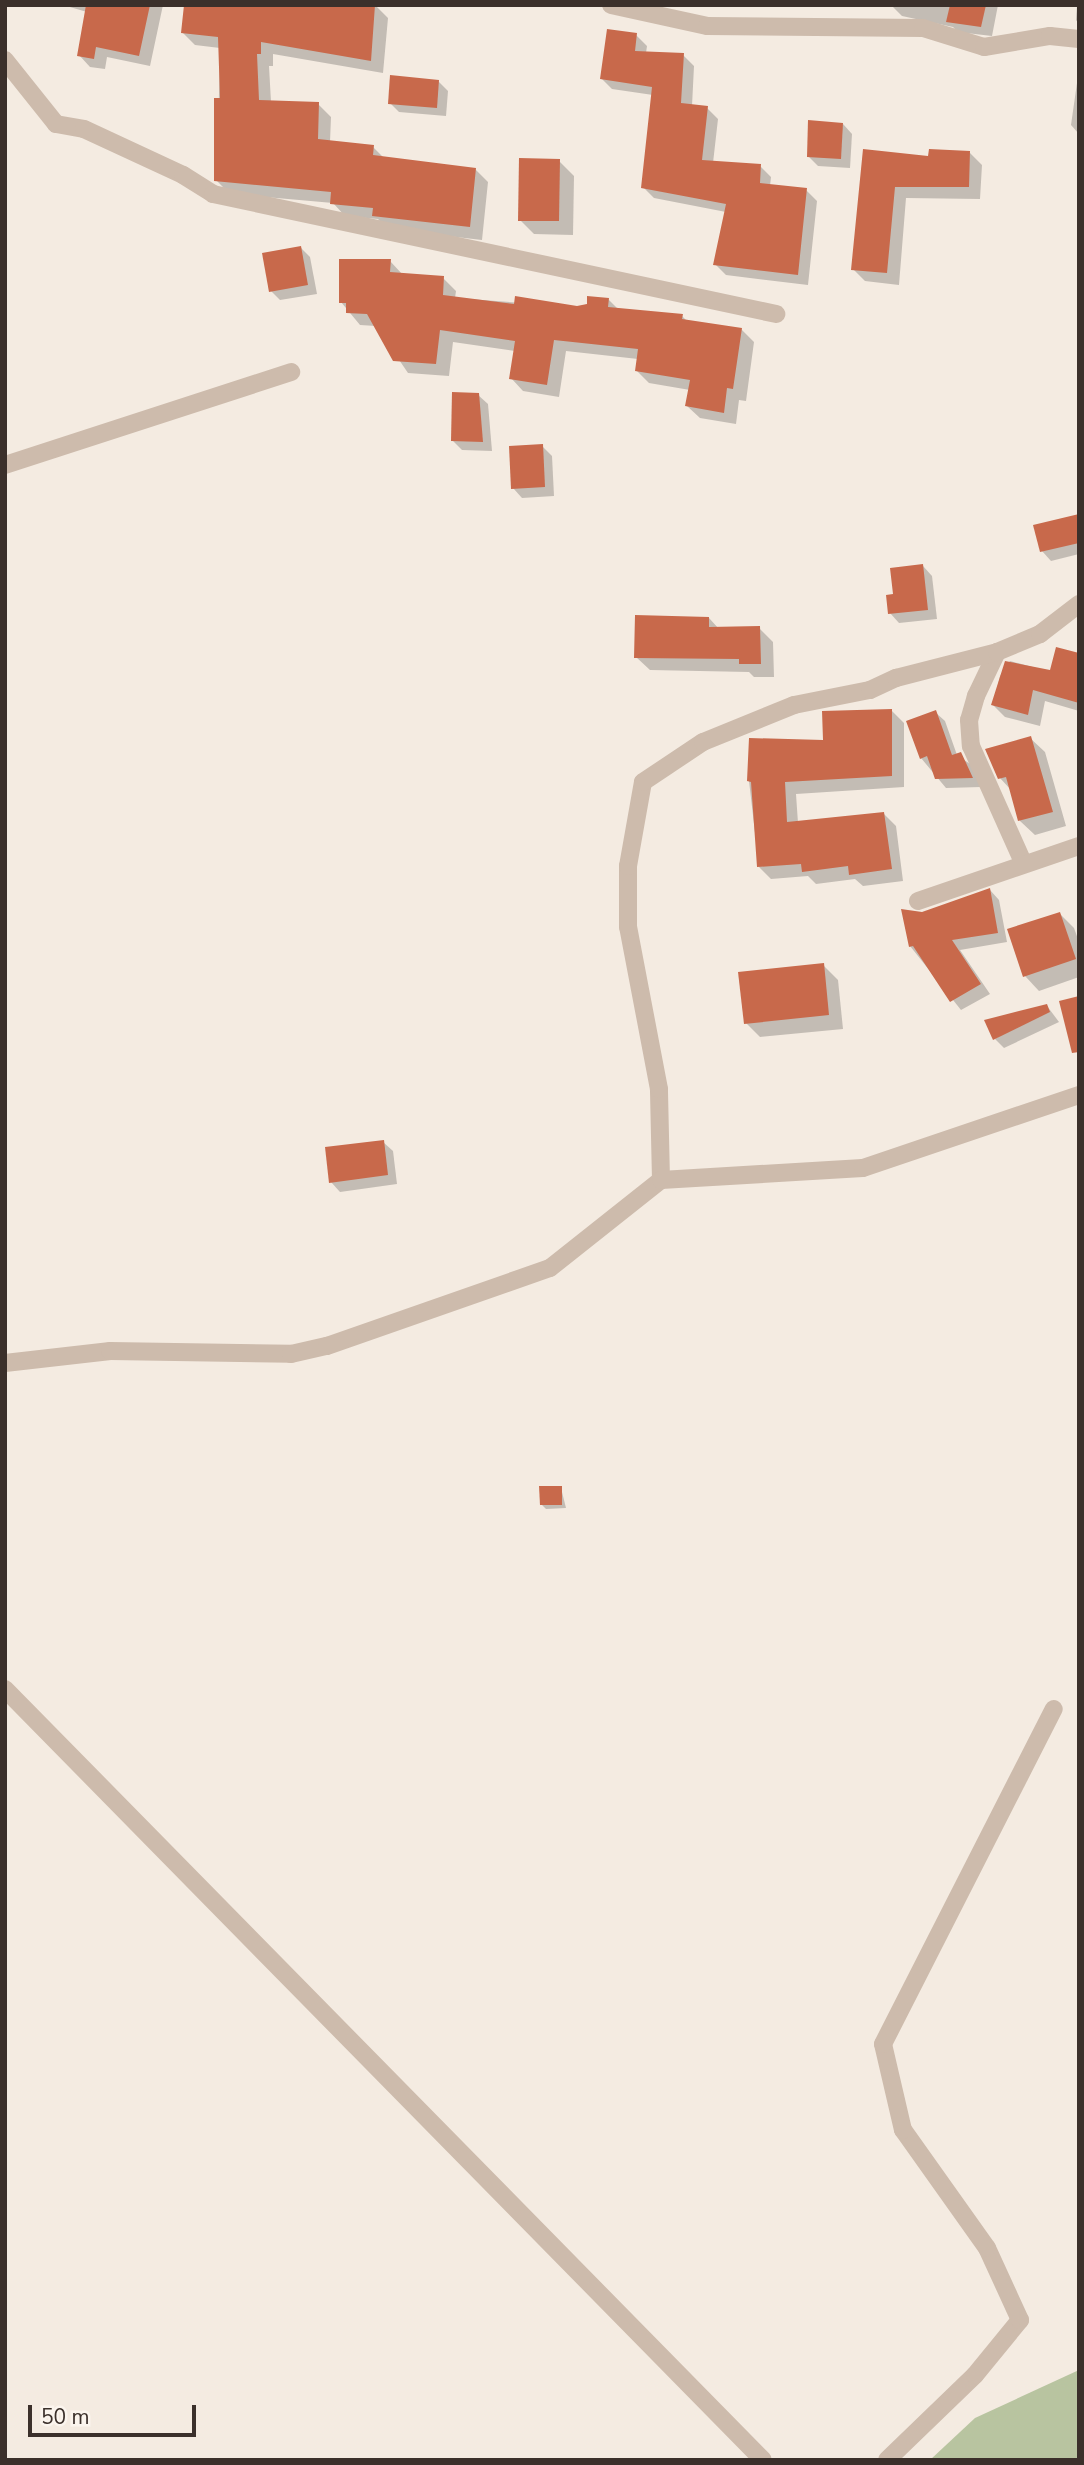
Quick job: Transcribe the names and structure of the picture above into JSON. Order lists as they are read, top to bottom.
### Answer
{
  "scale_bar": "50 m"
}
